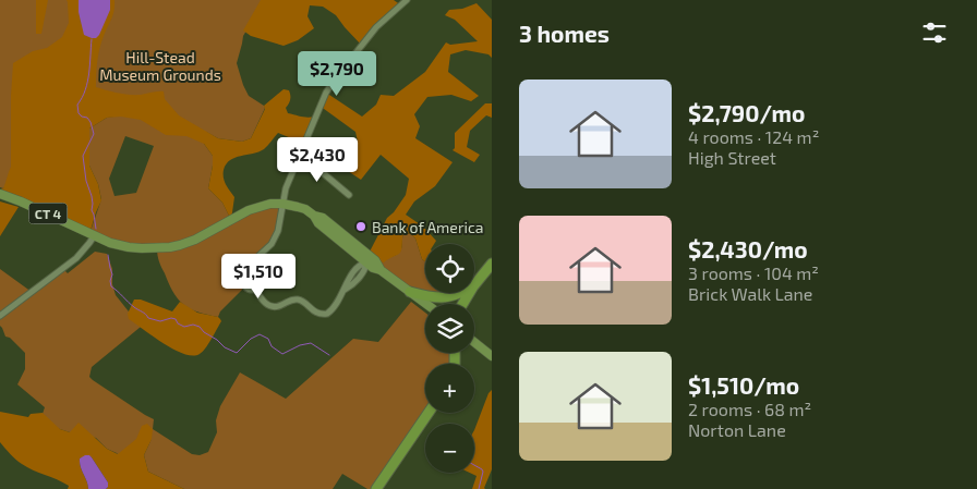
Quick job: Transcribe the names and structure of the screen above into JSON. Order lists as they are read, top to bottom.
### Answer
{
  "streets": {
    "main road": ["CT 4"]
  },
  "parks": ["Hill-Stead Museum Grounds"],
  "places": ["Bank of America"],
  "page": {
    "heading": "3 homes",
    "price": ["$2,790", "$2,430", "$1,510"],
    "list": [
      {
        "name": "$2,790/mo",
        "note": "4 rooms · 124 m² · High Street"
      },
      {
        "name": "$2,430/mo",
        "note": "3 rooms · 104 m² · Brick Walk Lane"
      },
      {
        "name": "$1,510/mo",
        "note": "2 rooms · 68 m² · Norton Lane"
      }
    ],
    "map_buttons": ["+", "−"]
  }
}
